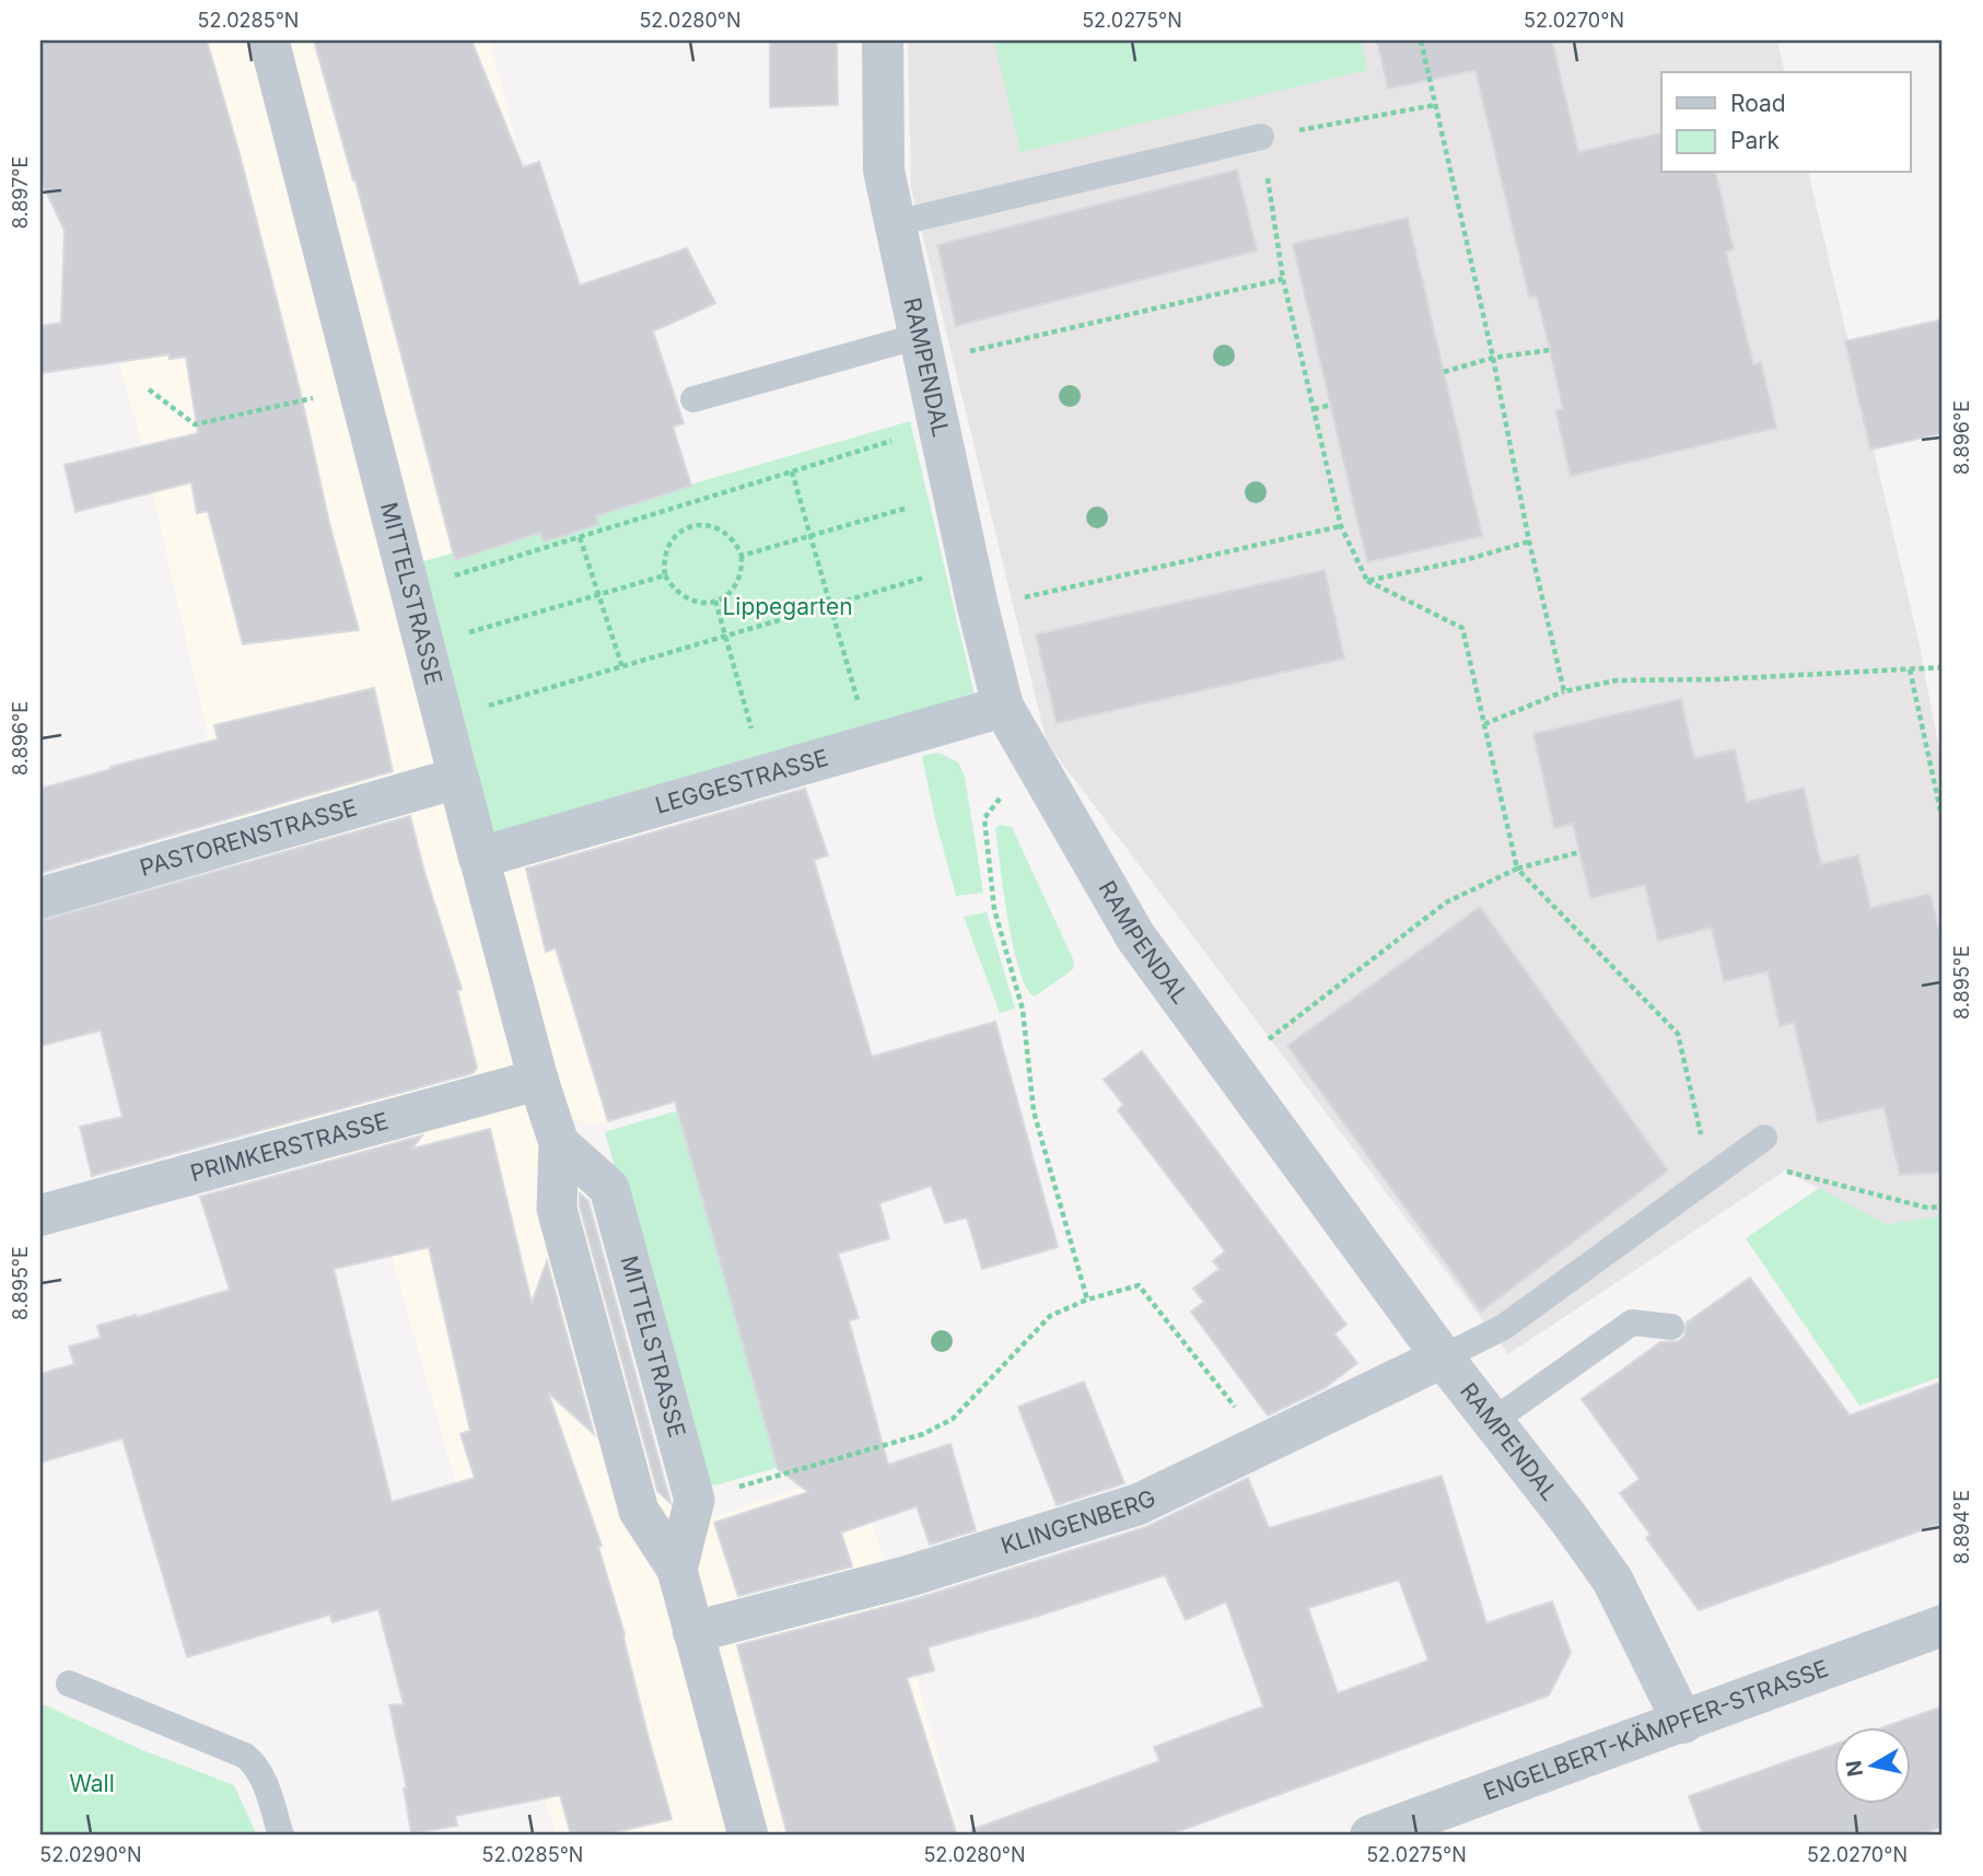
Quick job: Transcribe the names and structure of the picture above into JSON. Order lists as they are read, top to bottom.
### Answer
{
  "streets": {
    "street": [
      "RAMPENDAL",
      "MITTELSTRASSE",
      "LEGGESTRASSE",
      "PASTORENSTRASSE",
      "PRIMKERSTRASSE",
      "KLINGENBERG",
      "ENGELBERT-KÄMPFER-STRASSE"
    ]
  },
  "crossings": [
    ["RAMPENDAL", "LEGGESTRASSE"],
    ["RAMPENDAL", "KLINGENBERG"],
    ["RAMPENDAL", "ENGELBERT-KÄMPFER-STRASSE"],
    ["MITTELSTRASSE", "LEGGESTRASSE"],
    ["MITTELSTRASSE", "PASTORENSTRASSE"],
    ["MITTELSTRASSE", "PRIMKERSTRASSE"],
    ["MITTELSTRASSE", "KLINGENBERG"]
  ],
  "parks": ["Lippegarten", "Wall"],
  "legend": ["Road", "Park"],
  "north": "left",
  "coordinates": [
    "52.0285°N",
    "52.0280°N",
    "52.0275°N",
    "52.0270°N",
    "8.897°E",
    "8.896°E",
    "8.895°E",
    "8.894°E",
    "52.0290°N"
  ]
}
